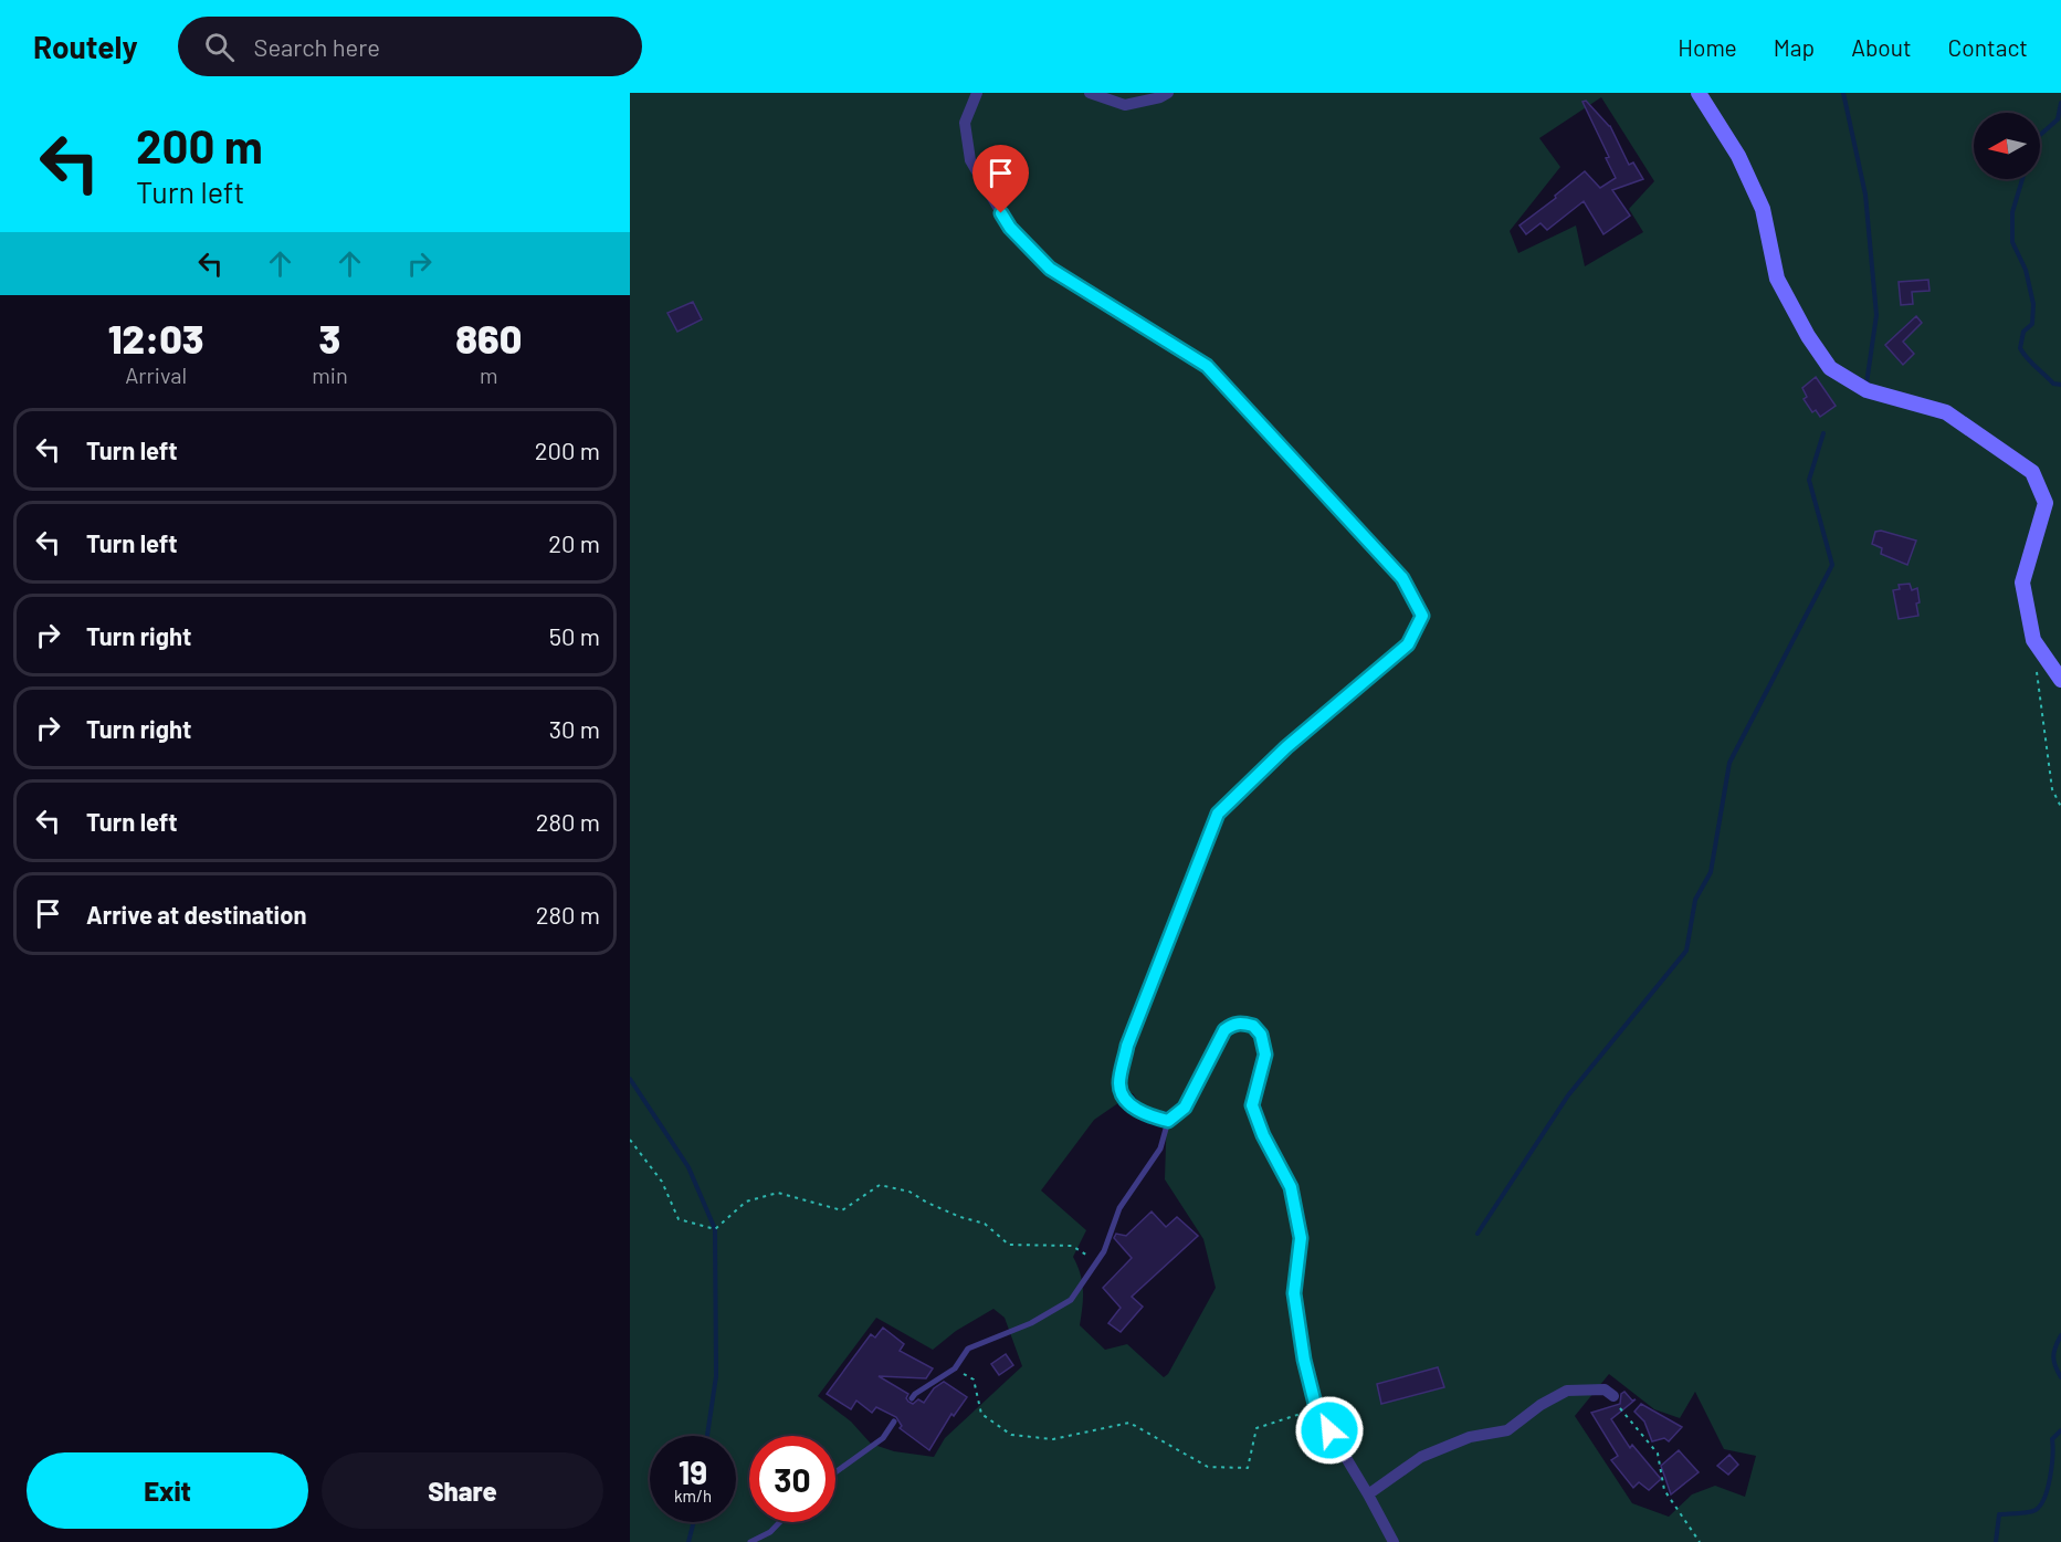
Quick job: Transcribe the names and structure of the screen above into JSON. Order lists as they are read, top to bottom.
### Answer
{
  "north": "left",
  "page": {
    "header": "Routely",
    "search": "Search here",
    "nav": [
      "Home",
      "Map",
      "About",
      "Contact"
    ],
    "turn": ["200 m", "Turn left"],
    "eta": [
      "12:03",
      "Arrival",
      "3",
      "min",
      "860",
      "m"
    ],
    "list": [
      {
        "name": "Turn left",
        "value": "200 m"
      },
      {
        "name": "Turn left",
        "value": "20 m"
      },
      {
        "name": "Turn right",
        "value": "50 m"
      },
      {
        "name": "Turn right",
        "value": "30 m"
      },
      {
        "name": "Turn left",
        "value": "280 m"
      },
      {
        "name": "Arrive at destination",
        "value": "280 m"
      }
    ],
    "speed": "19 km/h",
    "limit": "30",
    "buttons": ["Exit", "Share"]
  }
}
